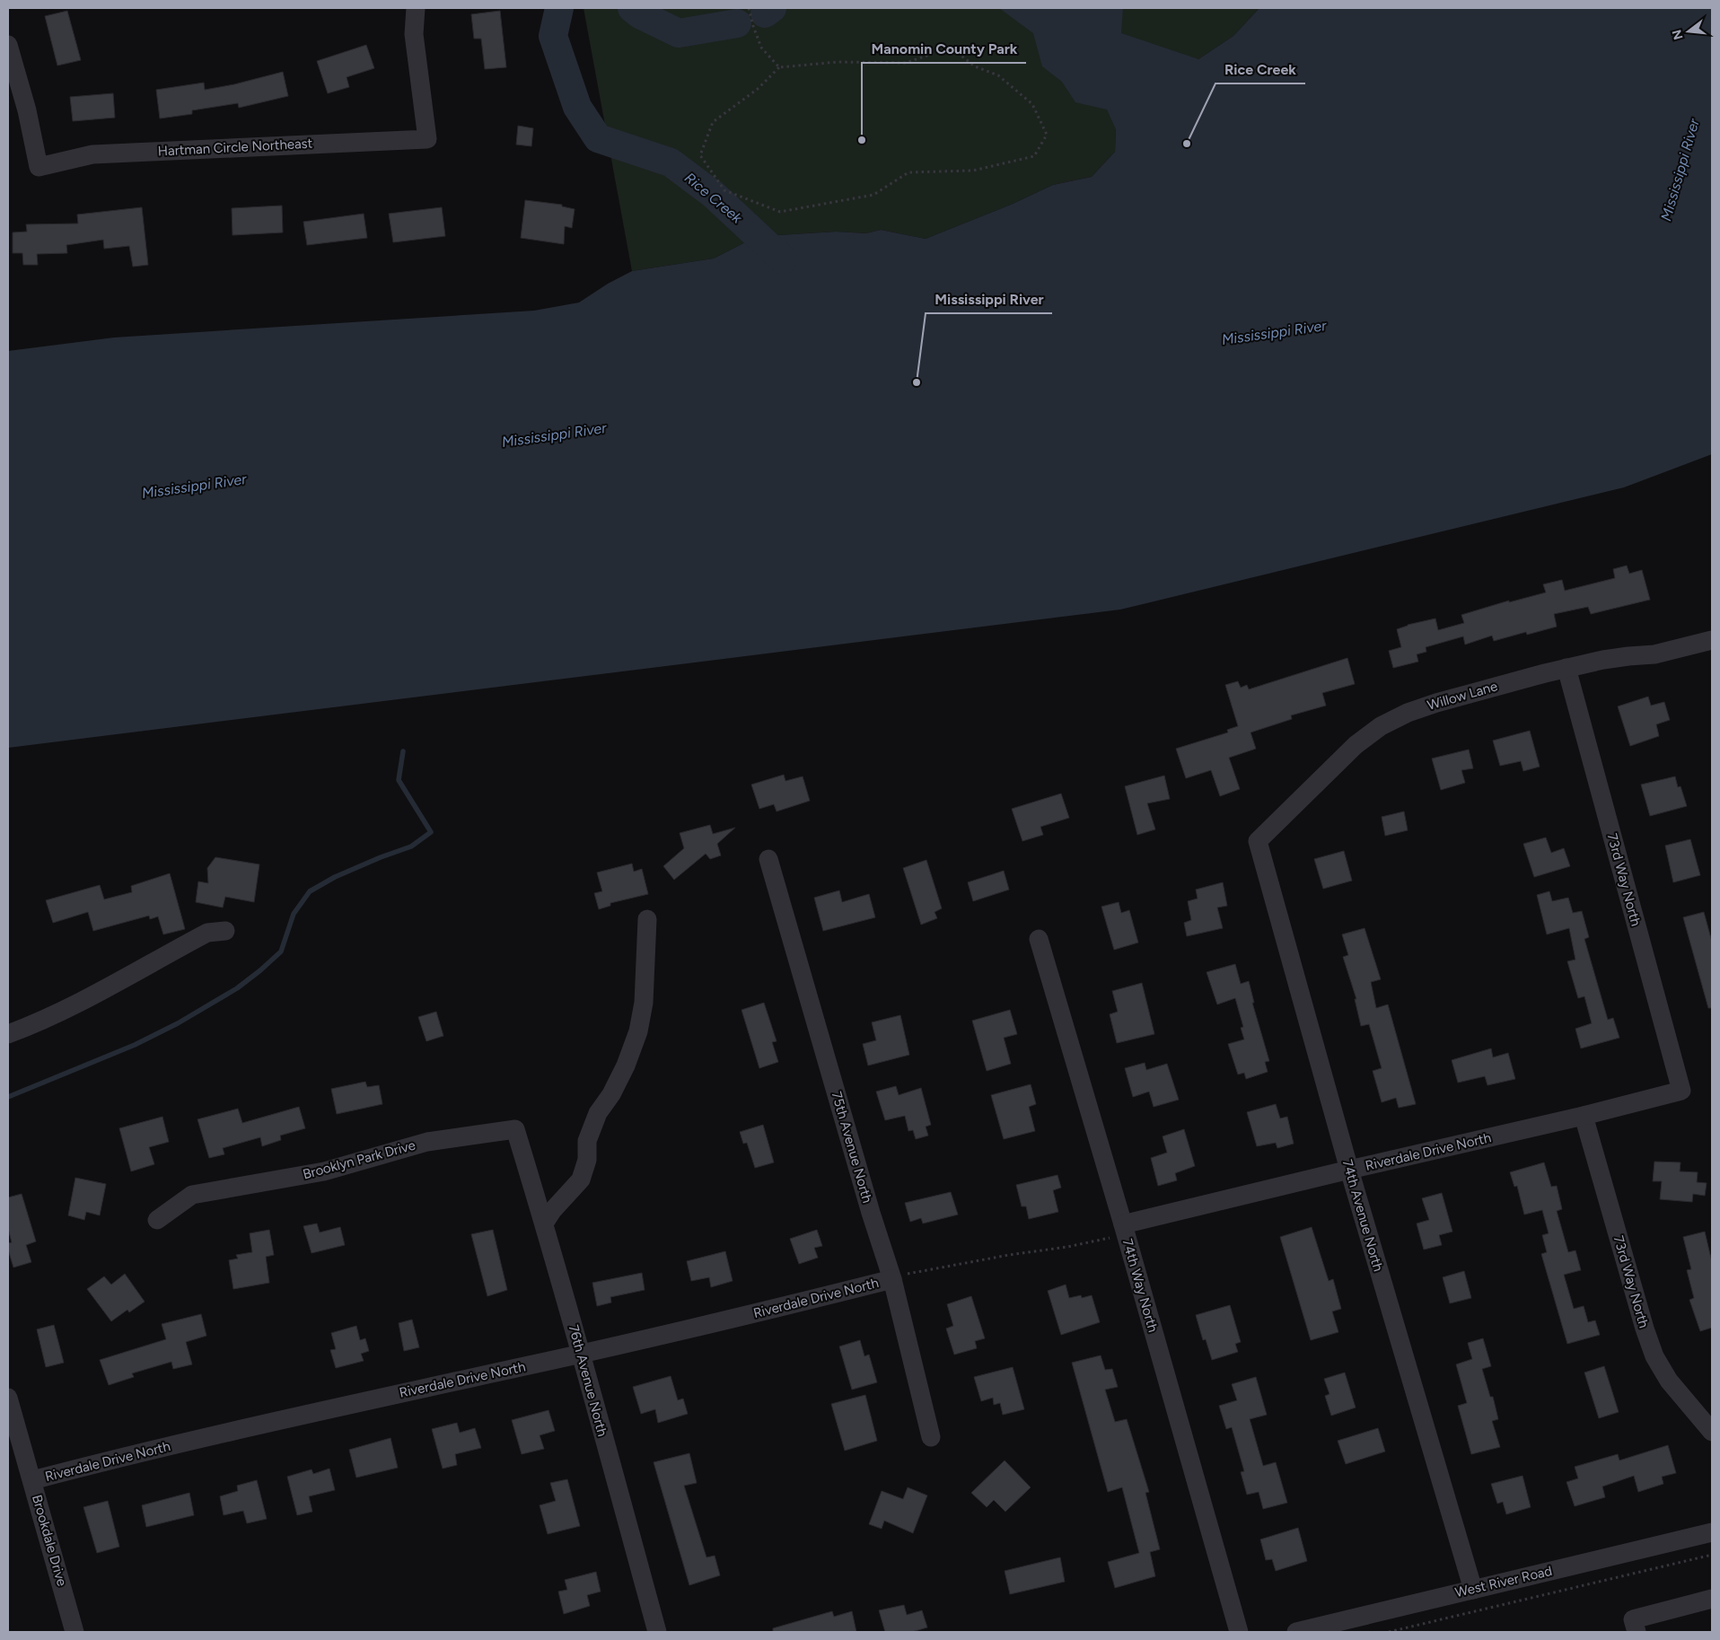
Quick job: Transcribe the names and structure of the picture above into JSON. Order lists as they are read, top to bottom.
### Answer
{
  "streets": {
    "street": [
      "Hartman Circle Northeast",
      "Willow Lane",
      "73rd Way North",
      "75th Avenue North",
      "Riverdale Drive North",
      "Brooklyn Park Drive",
      "74th Avenue North",
      "74th Way North",
      "76th Avenue North",
      "Brookdale Drive",
      "West River Road"
    ]
  },
  "crossings": [
    ["Willow Lane", "73rd Way North"],
    ["Willow Lane", "74th Avenue North"],
    ["73rd Way North", "Riverdale Drive North"],
    ["75th Avenue North", "Riverdale Drive North"],
    ["Riverdale Drive North", "74th Avenue North"],
    ["Riverdale Drive North", "74th Way North"],
    ["Riverdale Drive North", "76th Avenue North"],
    ["Riverdale Drive North", "Brookdale Drive"],
    ["Brooklyn Park Drive", "76th Avenue North"],
    ["74th Avenue North", "West River Road"]
  ],
  "water": ["Mississippi River", "Rice Creek"],
  "places": ["Manomin County Park", "Rice Creek", "Mississippi River"],
  "north": "left"
}
